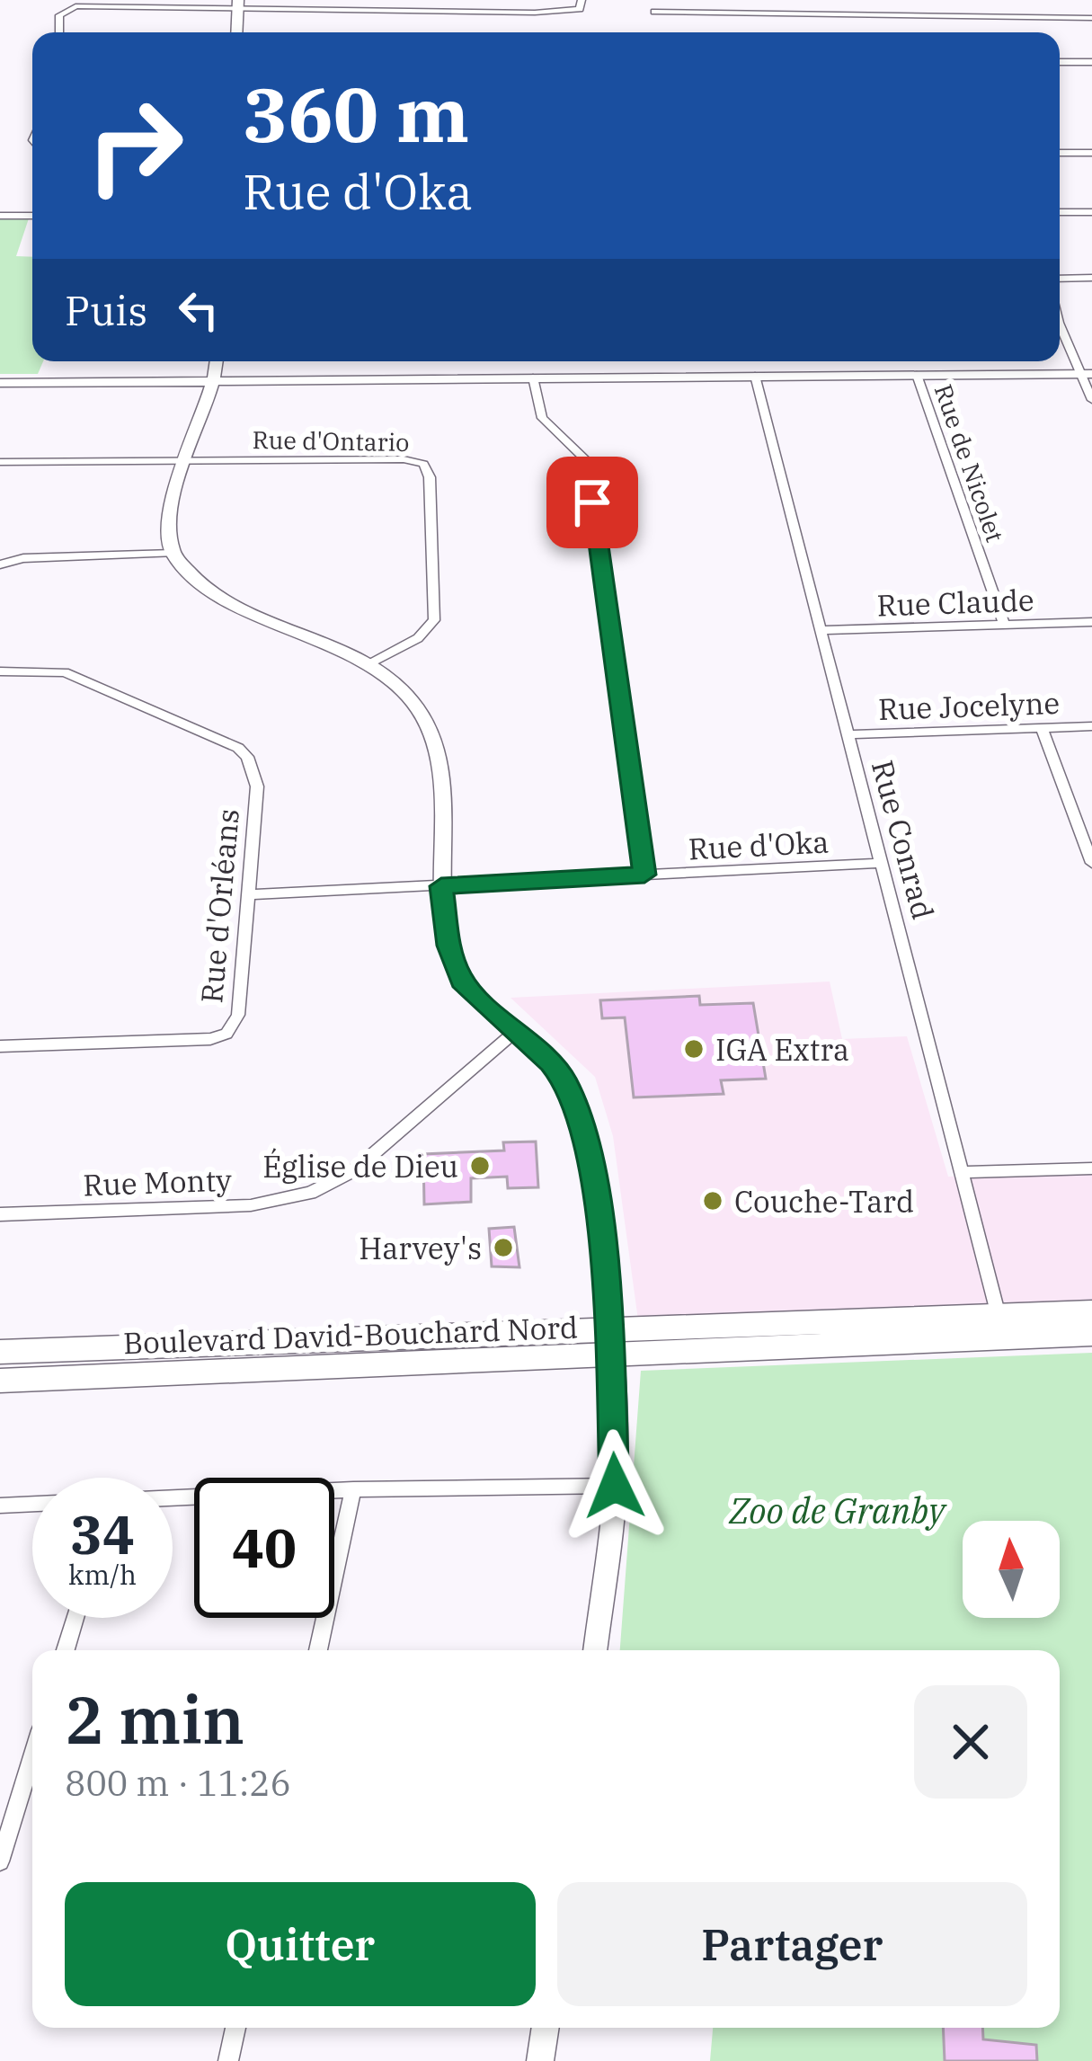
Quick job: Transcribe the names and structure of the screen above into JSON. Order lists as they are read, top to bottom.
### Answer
{
  "streets": {
    "highway": ["Boulevard David-Bouchard Nord"],
    "street": [
      "Rue d'Ontario",
      "Rue de Nicolet",
      "Rue Claude",
      "Rue Jocelyne",
      "Rue Conrad",
      "Rue d'Oka",
      "Rue d'Orléans",
      "Rue Monty"
    ]
  },
  "crossings": [
    ["Rue de Nicolet", "Rue Claude"],
    ["Rue Claude", "Rue Conrad"],
    ["Rue Jocelyne", "Rue Conrad"],
    ["Rue Conrad", "Rue d'Oka"],
    ["Rue Conrad", "Boulevard David-Bouchard Nord"],
    ["Rue d'Oka", "Rue d'Orléans"]
  ],
  "parks": ["Zoo de Granby"],
  "places": [
    "IGA Extra",
    "Église de Dieu",
    "Couche-Tard",
    "Harvey's"
  ],
  "north": "top",
  "page": {
    "turn": ["360 m", "Rue d'Oka"],
    "then": "Puis",
    "speed": "34 km/h",
    "limit": "40",
    "heading": ["2 min", "800 m · 11:26"],
    "buttons": ["Quitter", "Partager"]
  }
}
